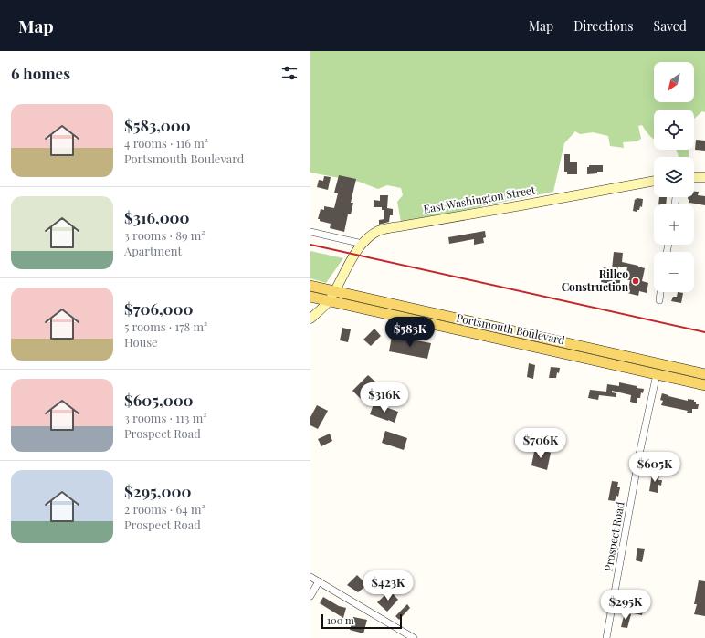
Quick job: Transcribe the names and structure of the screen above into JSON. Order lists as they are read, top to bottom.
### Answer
{
  "streets": {
    "main road": ["East Washington Street", "Portsmouth Boulevard"],
    "street": ["Prospect Road"]
  },
  "crossings": [
    ["East Washington Street", "Portsmouth Boulevard"],
    ["Portsmouth Boulevard", "Prospect Road"]
  ],
  "places": ["Rillco Construction"],
  "scale_bar": "100 m",
  "north": "bottom left",
  "page": {
    "header": "Map",
    "nav": ["Map", "Directions", "Saved"],
    "heading": "6 homes",
    "map_buttons": ["+", "−"],
    "list": [
      {
        "name": "$583,000",
        "note": "4 rooms · 116 m² · Portsmouth Boulevard"
      },
      {
        "name": "$316,000",
        "note": "3 rooms · 89 m² · Apartment"
      },
      {
        "name": "$706,000",
        "note": "5 rooms · 178 m² · House"
      },
      {
        "name": "$605,000",
        "note": "3 rooms · 113 m² · Prospect Road"
      },
      {
        "name": "$295,000",
        "note": "2 rooms · 64 m² · Prospect Road"
      }
    ],
    "price": [
      "$583K",
      "$316K",
      "$706K",
      "$605K",
      "$423K",
      "$295K"
    ],
    "scale": "100 m"
  }
}
